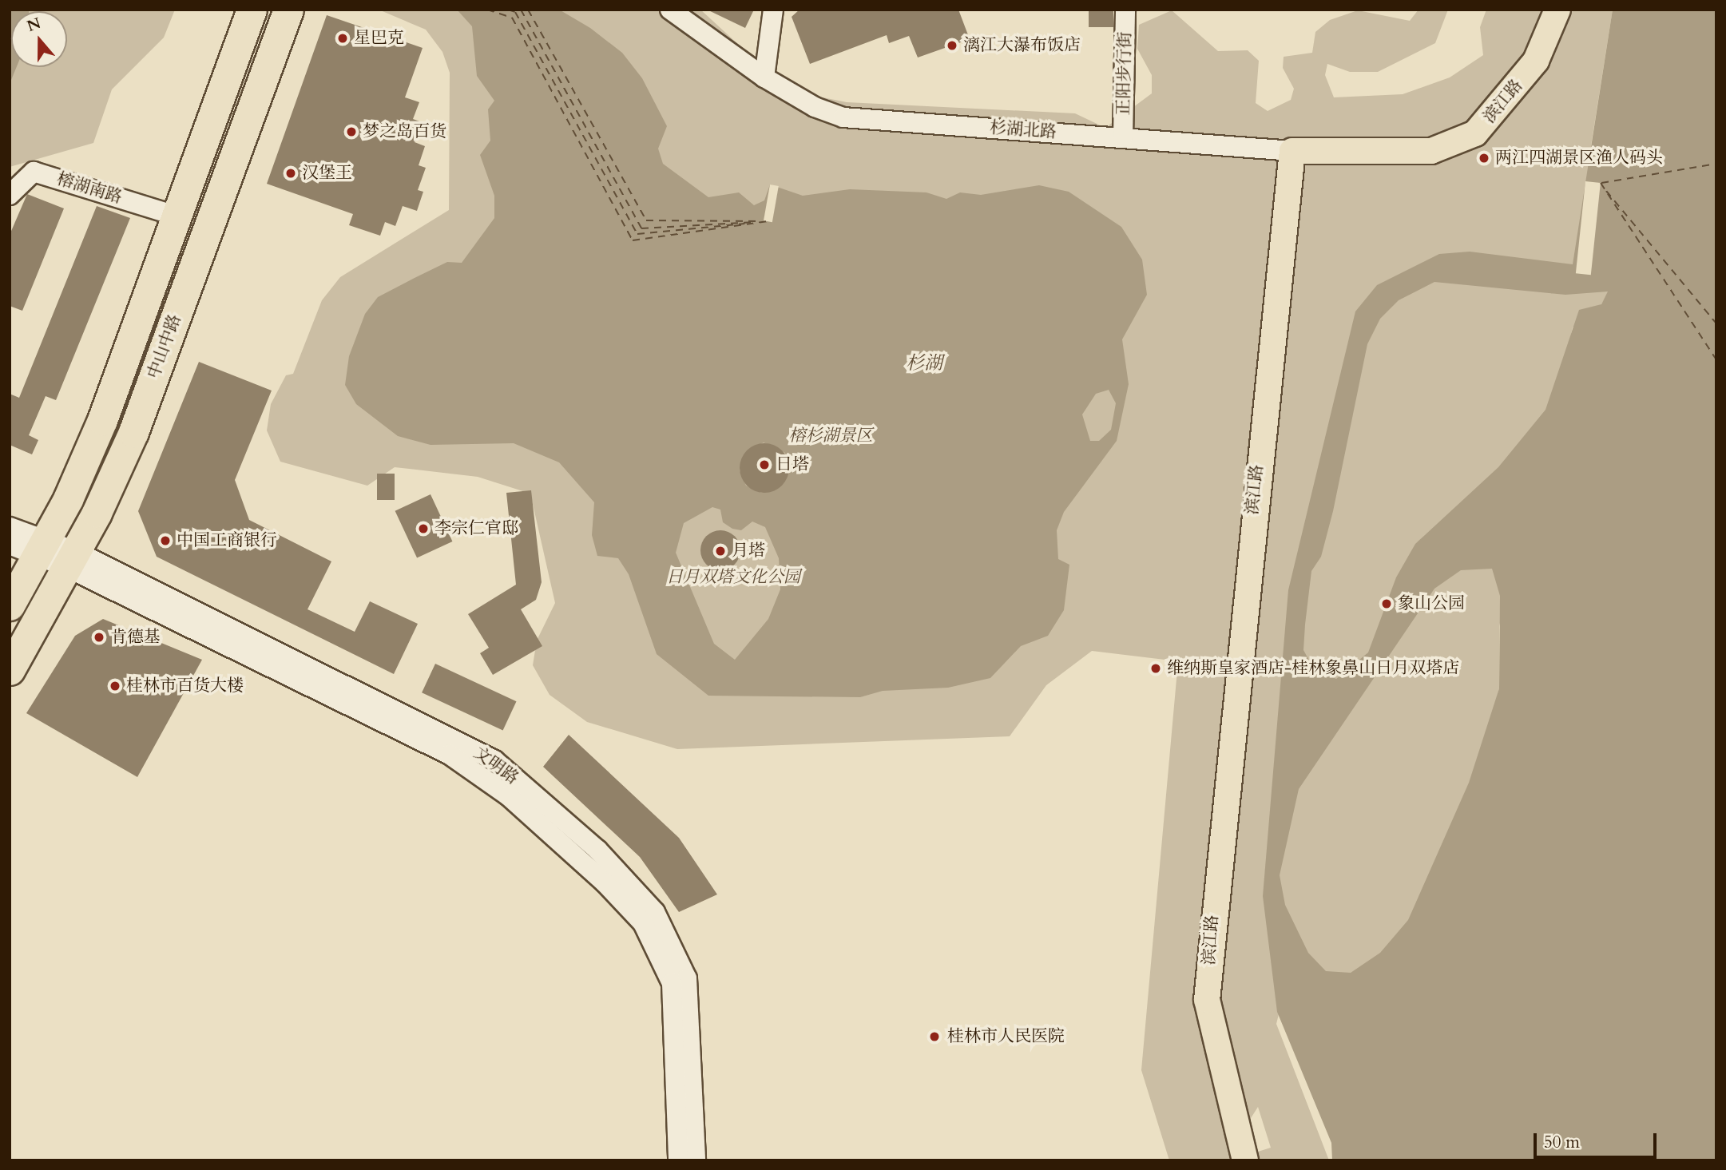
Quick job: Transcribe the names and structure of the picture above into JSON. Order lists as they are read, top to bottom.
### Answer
{
  "streets": {
    "highway": ["中山中路"],
    "main road": ["滨江路"],
    "street": [
      "正阳步行街",
      "杉湖北路",
      "榕湖南路",
      "文明路"
    ]
  },
  "crossings": [
    ["正阳步行街", "杉湖北路"],
    ["滨江路", "杉湖北路"],
    ["榕湖南路", "中山中路"],
    ["中山中路", "文明路"]
  ],
  "water": ["杉湖"],
  "parks": ["榕杉湖景区", "日月双塔文化公园"],
  "places": [
    "星巴克",
    "漓江大瀑布饭店",
    "梦之岛百货",
    "两江四湖景区渔人码头",
    "汉堡王",
    "日塔",
    "李宗仁官邸",
    "中国工商银行",
    "月塔",
    "象山公园",
    "肯德基",
    "维纳斯皇家酒店-桂林象鼻山日月双塔店",
    "桂林市百货大楼",
    "桂林市人民医院"
  ],
  "scale_bar": "50 m",
  "north": "top"
}
